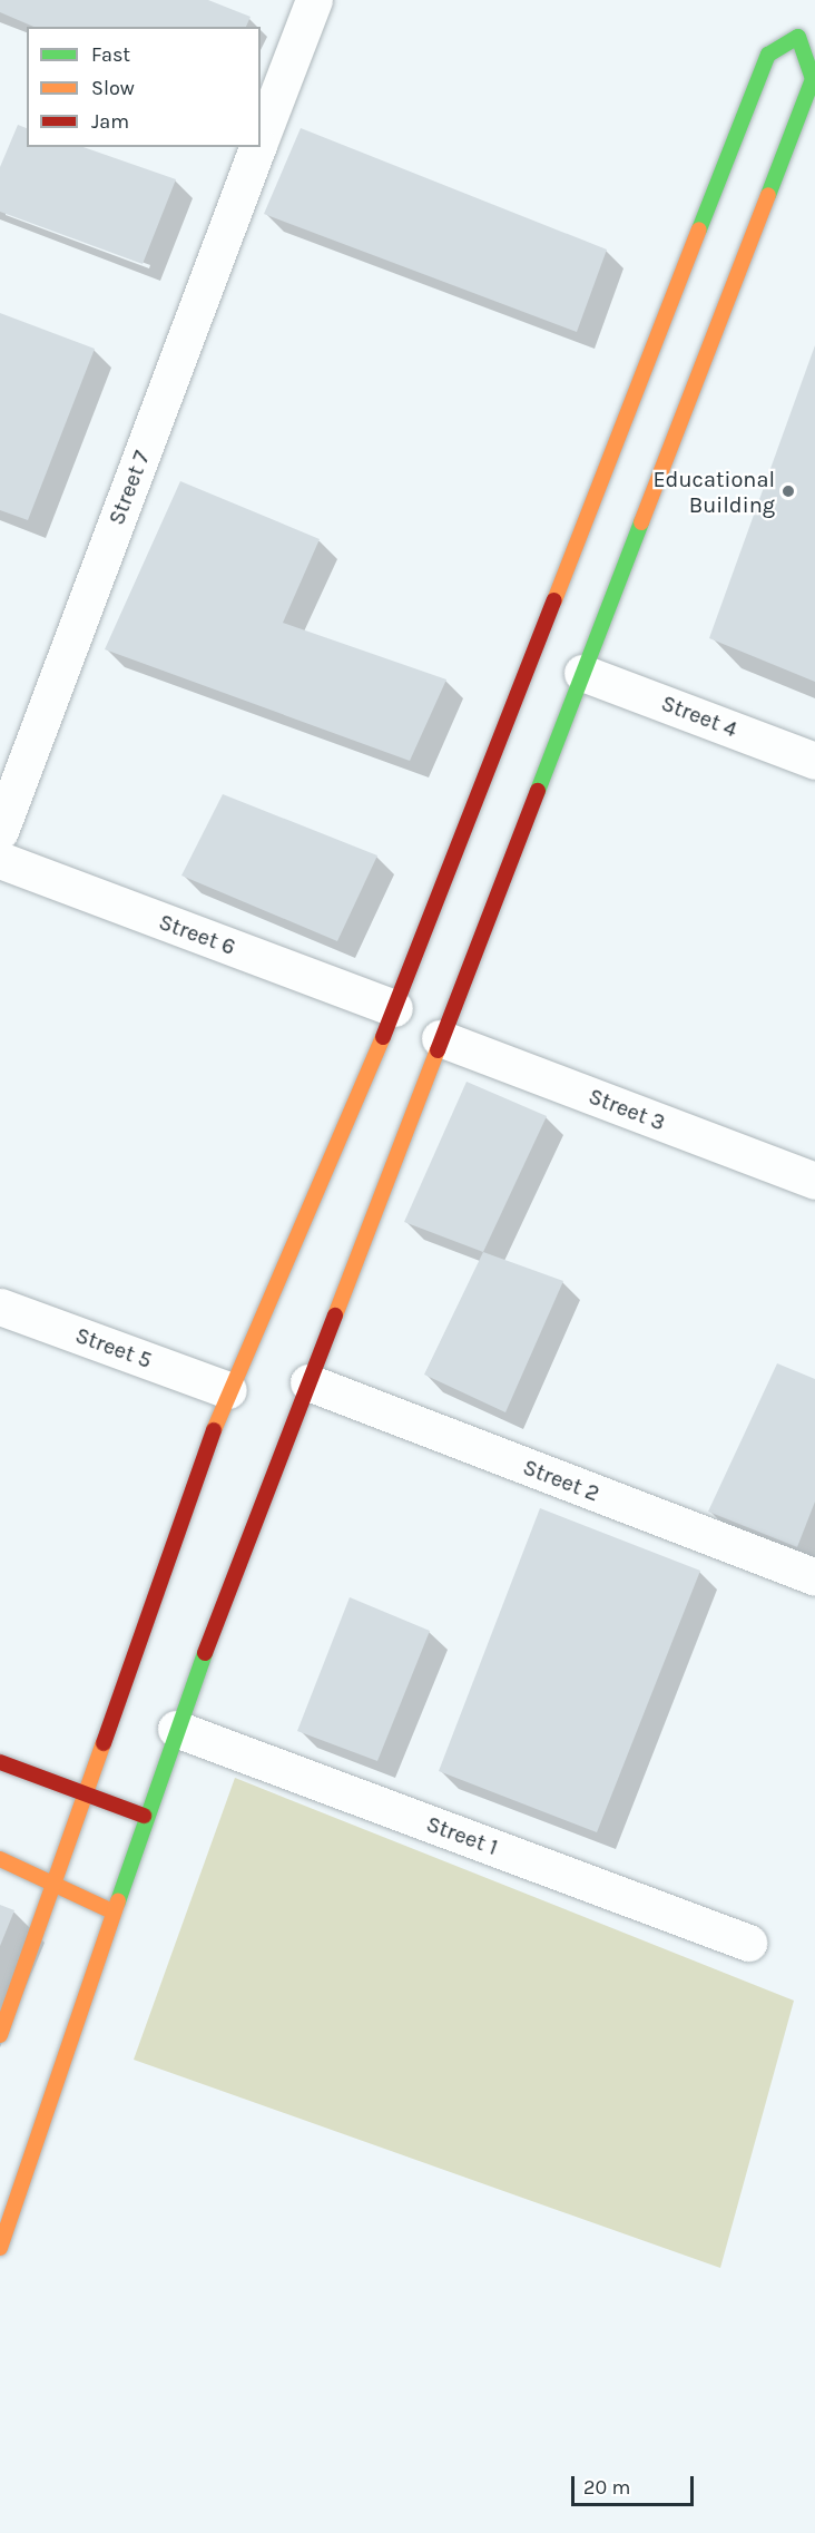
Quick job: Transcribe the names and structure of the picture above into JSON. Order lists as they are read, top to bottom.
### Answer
{
  "streets": {
    "street": [
      "Street 7",
      "Street 4",
      "Street 6",
      "Street 3",
      "Street 5",
      "Street 2",
      "Street 1"
    ]
  },
  "places": ["Educational Building"],
  "legend": ["Fast", "Slow", "Jam"],
  "scale_bar": "20 m"
}
